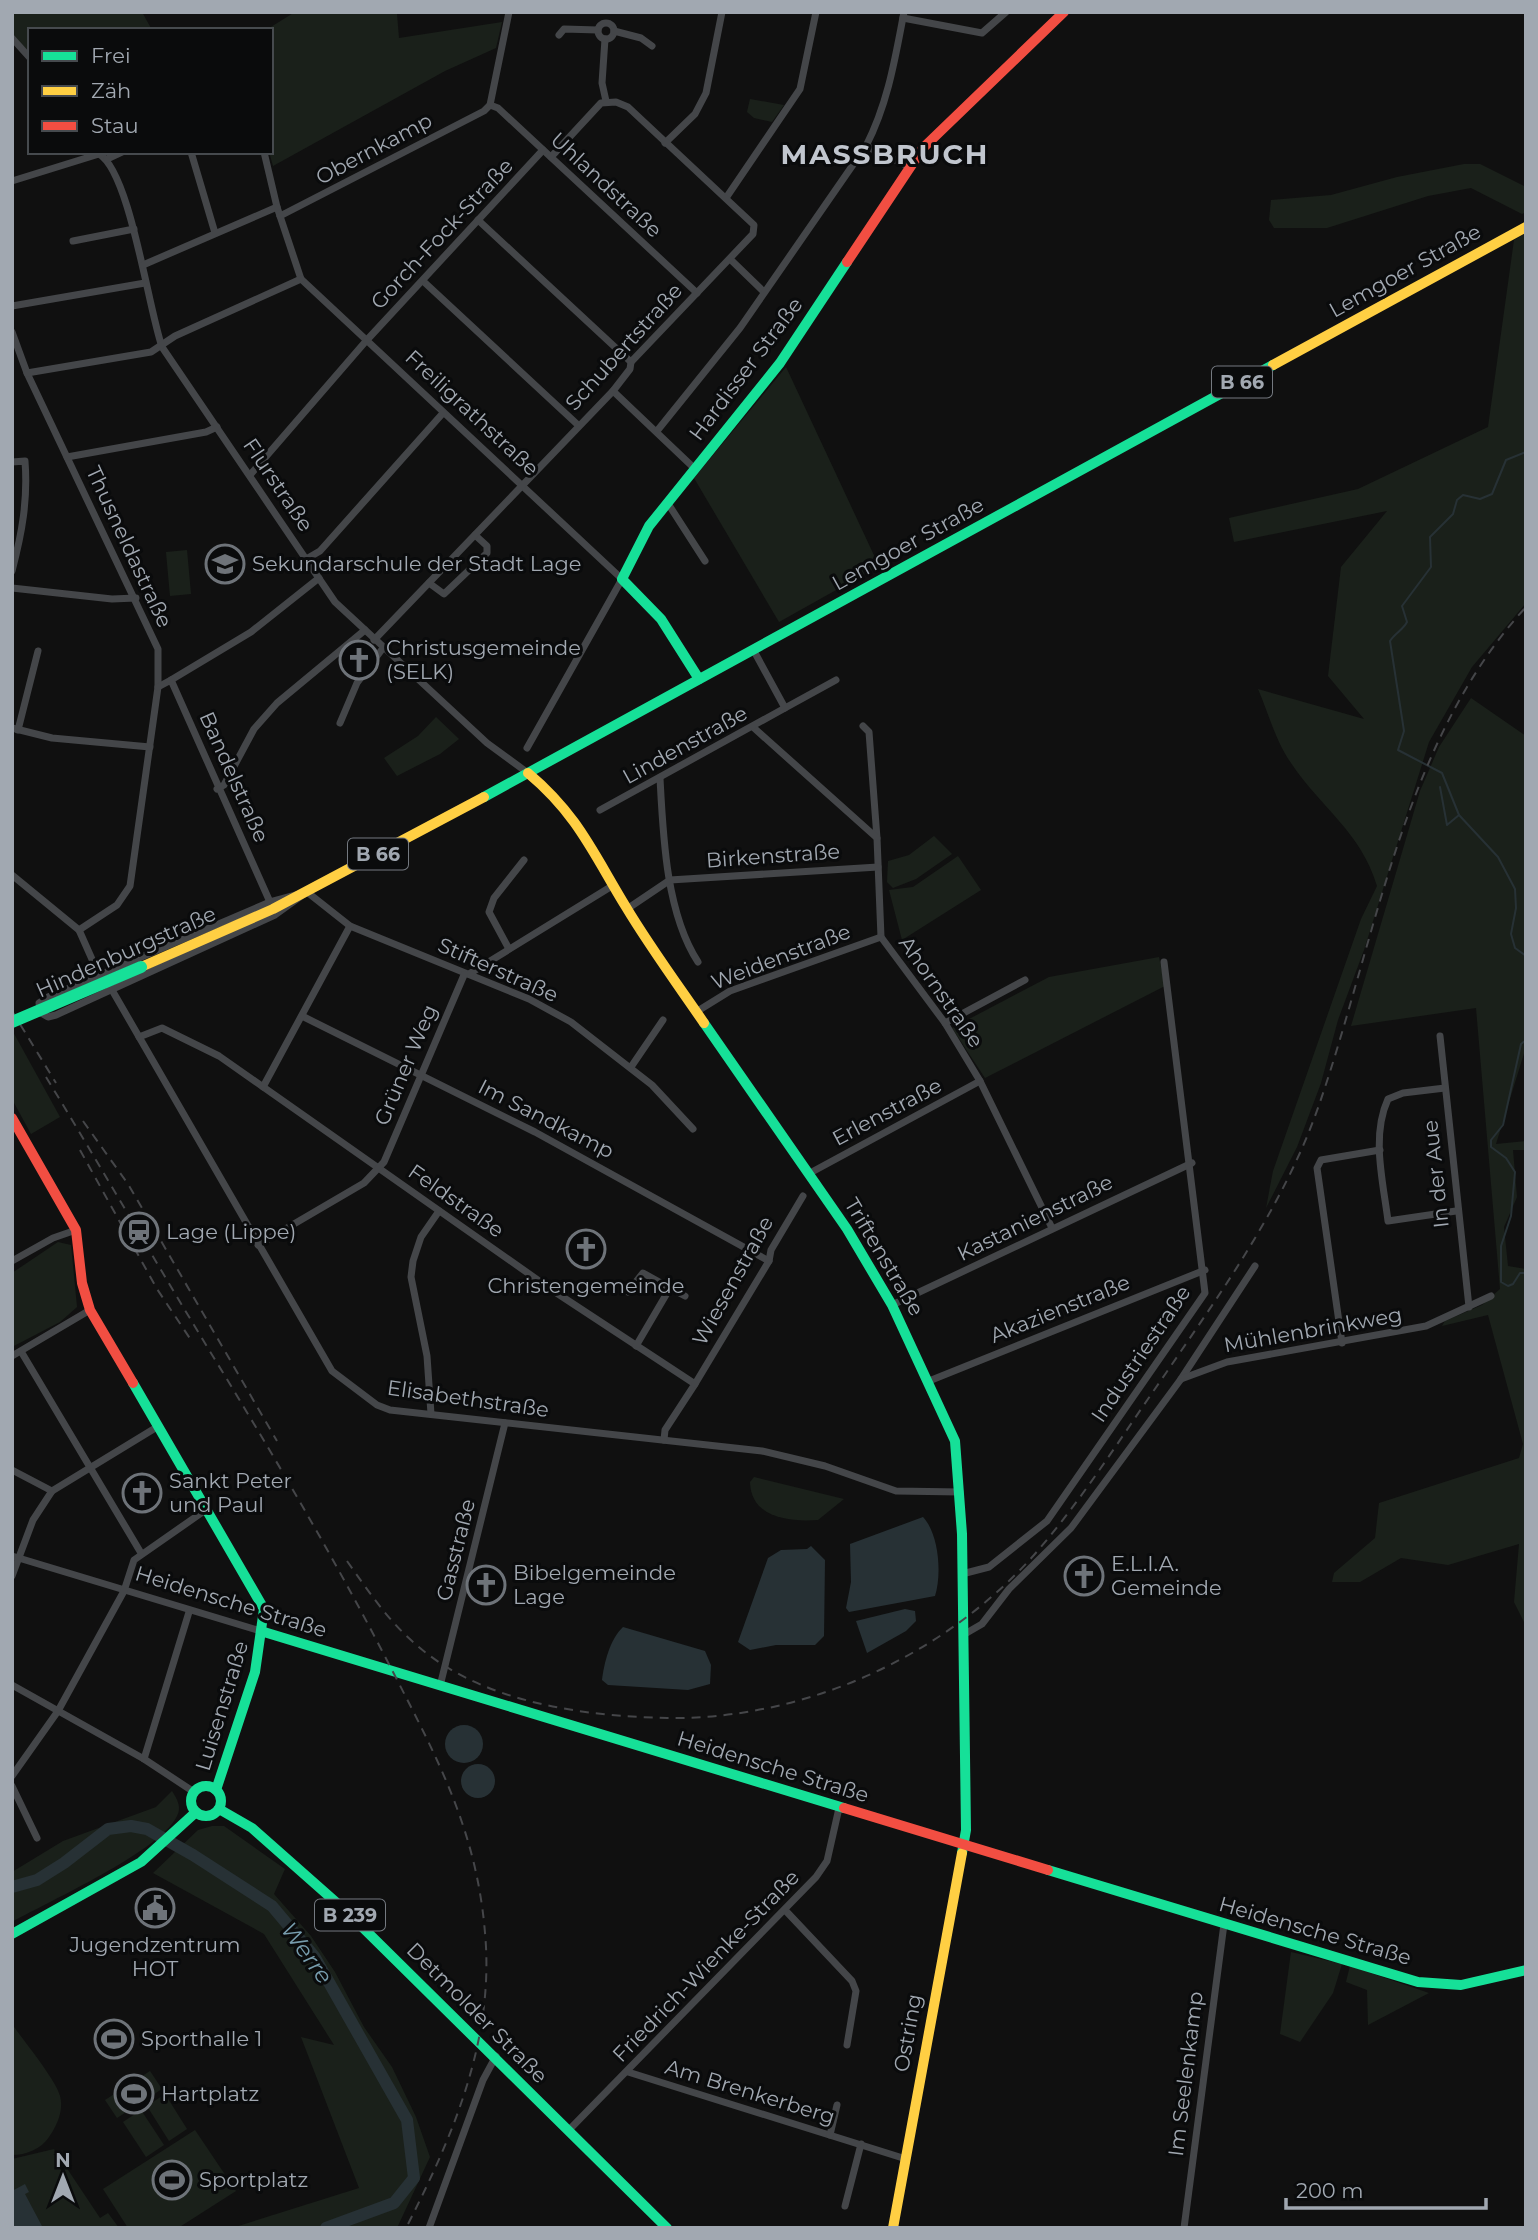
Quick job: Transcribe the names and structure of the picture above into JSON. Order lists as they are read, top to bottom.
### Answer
{
  "streets": {
    "main road": [
      "Lemgoer Straße",
      "Hardisser Straße",
      "B 66",
      "Freiligrathstraße",
      "Hindenburgstraße",
      "Triftenstraße",
      "Heidensche Straße",
      "Luisenstraße",
      "B 239",
      "Detmolder Straße",
      "Ostring"
    ],
    "street": [
      "Obernkamp",
      "Uhlandstraße",
      "Gorch-Fock-Straße",
      "Schubertstraße",
      "Flurstraße",
      "Thusneldastraße",
      "Lindenstraße",
      "Bandelstraße",
      "Birkenstraße",
      "Weidenstraße",
      "Stifterstraße",
      "Ahornstraße",
      "Grüner Weg",
      "Erlenstraße",
      "Im Sandkamp",
      "In der Aue",
      "Feldstraße",
      "Kastanienstraße",
      "Wiesenstraße",
      "Akazienstraße",
      "Mühlenbrinkweg",
      "Industriestraße",
      "Elisabethstraße",
      "Gasstraße",
      "Friedrich-Wienke-Straße",
      "Im Seelenkamp",
      "Am Brenkerberg"
    ]
  },
  "crossings": [
    ["Obernkamp", "Uhlandstraße"],
    ["Obernkamp", "Freiligrathstraße"],
    ["Obernkamp", "Flurstraße"],
    ["Uhlandstraße", "Gorch-Fock-Straße"],
    ["Uhlandstraße", "Schubertstraße"],
    ["Gorch-Fock-Straße", "Freiligrathstraße"],
    ["Gorch-Fock-Straße", "Flurstraße"],
    ["Lemgoer Straße", "Freiligrathstraße"],
    ["Lemgoer Straße", "Flurstraße"],
    ["Lemgoer Straße", "Bandelstraße"],
    ["Lemgoer Straße", "Hindenburgstraße"],
    ["Lemgoer Straße", "Stifterstraße"],
    ["Lemgoer Straße", "Triftenstraße"],
    ["Lemgoer Straße", "Elisabethstraße"],
    ["Schubertstraße", "Freiligrathstraße"],
    ["Schubertstraße", "Flurstraße"],
    ["Hardisser Straße", "Freiligrathstraße"],
    ["Flurstraße", "Triftenstraße"],
    ["Birkenstraße", "Ahornstraße"],
    ["Weidenstraße", "Ahornstraße"],
    ["Weidenstraße", "Triftenstraße"],
    ["Stifterstraße", "Grüner Weg"],
    ["Ahornstraße", "Erlenstraße"],
    ["Ahornstraße", "Kastanienstraße"],
    ["Grüner Weg", "Im Sandkamp"],
    ["Grüner Weg", "Feldstraße"],
    ["Erlenstraße", "Triftenstraße"],
    ["Im Sandkamp", "Wiesenstraße"],
    ["In der Aue", "Mühlenbrinkweg"],
    ["Feldstraße", "Wiesenstraße"],
    ["Feldstraße", "Elisabethstraße"],
    ["Kastanienstraße", "Triftenstraße"],
    ["Kastanienstraße", "Industriestraße"],
    ["Triftenstraße", "Akazienstraße"],
    ["Triftenstraße", "Industriestraße"],
    ["Triftenstraße", "Elisabethstraße"],
    ["Triftenstraße", "Heidensche Straße"],
    ["Triftenstraße", "Ostring"],
    ["Akazienstraße", "Industriestraße"],
    ["Elisabethstraße", "Gasstraße"],
    ["Gasstraße", "Heidensche Straße"],
    ["Heidensche Straße", "Luisenstraße"],
    ["Heidensche Straße", "Friedrich-Wienke-Straße"],
    ["Heidensche Straße", "Ostring"],
    ["Heidensche Straße", "Im Seelenkamp"],
    ["Luisenstraße", "Detmolder Straße"],
    ["Friedrich-Wienke-Straße", "Detmolder Straße"],
    ["Friedrich-Wienke-Straße", "Am Brenkerberg"],
    ["Ostring", "Am Brenkerberg"]
  ],
  "districts": ["MASSBRUCH"],
  "water": ["Werre"],
  "places": {
    "school or university": ["Sekundarschule der Stadt Lage"],
    "church": [
      "Christusgemeinde (SELK)",
      "Christengemeinde",
      "Sankt Peter und Paul",
      "E.L.I.A. Gemeinde",
      "Bibelgemeinde Lage"
    ],
    "station": ["Lage (Lippe)"],
    "public building": ["Jugendzentrum HOT"],
    "sports": ["Sporthalle 1", "Hartplatz", "Sportplatz"]
  },
  "legend": ["Frei", "Zäh", "Stau"],
  "scale_bar": "200 m",
  "north": "top"
}
